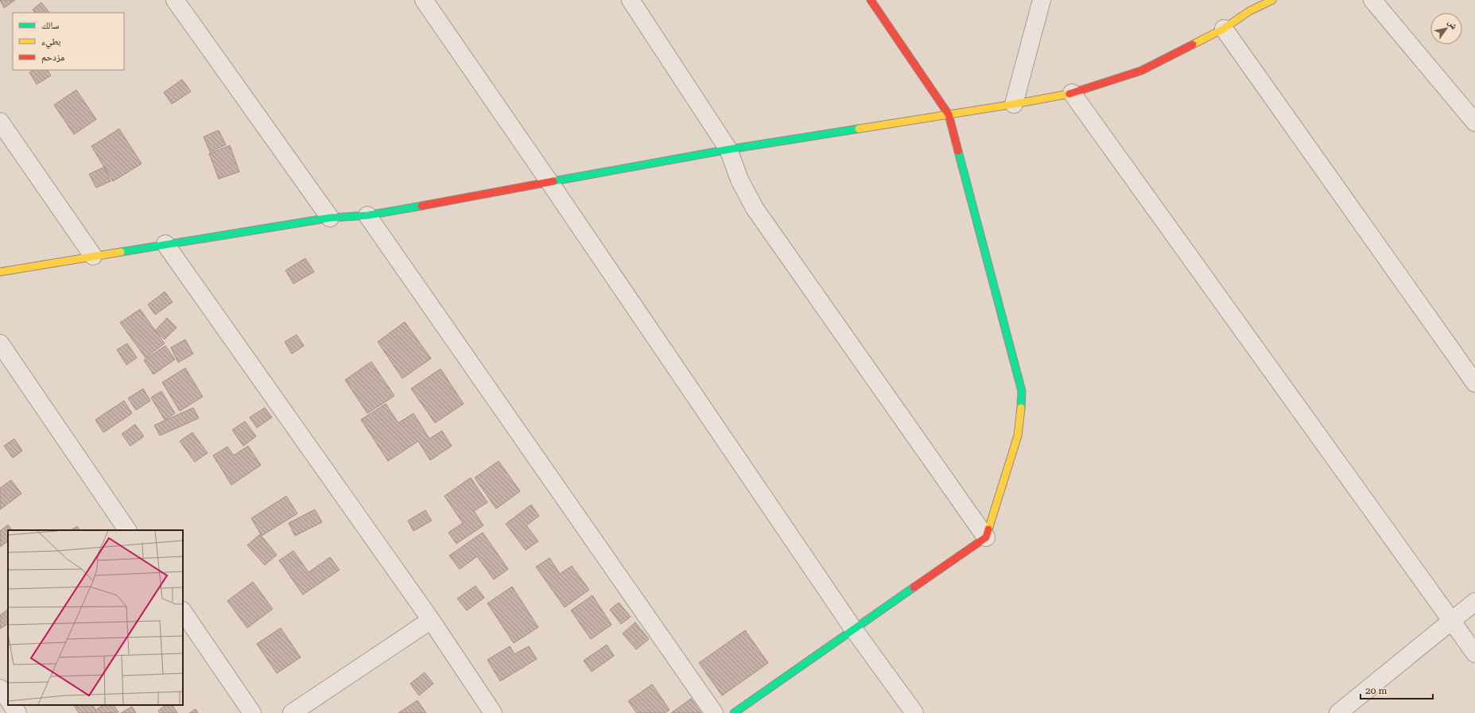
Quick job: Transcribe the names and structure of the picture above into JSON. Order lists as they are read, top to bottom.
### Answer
{
  "legend": ["سالك", "بطيء", "مزدحم"],
  "scale_bar": "20 m",
  "north": "top right"
}
